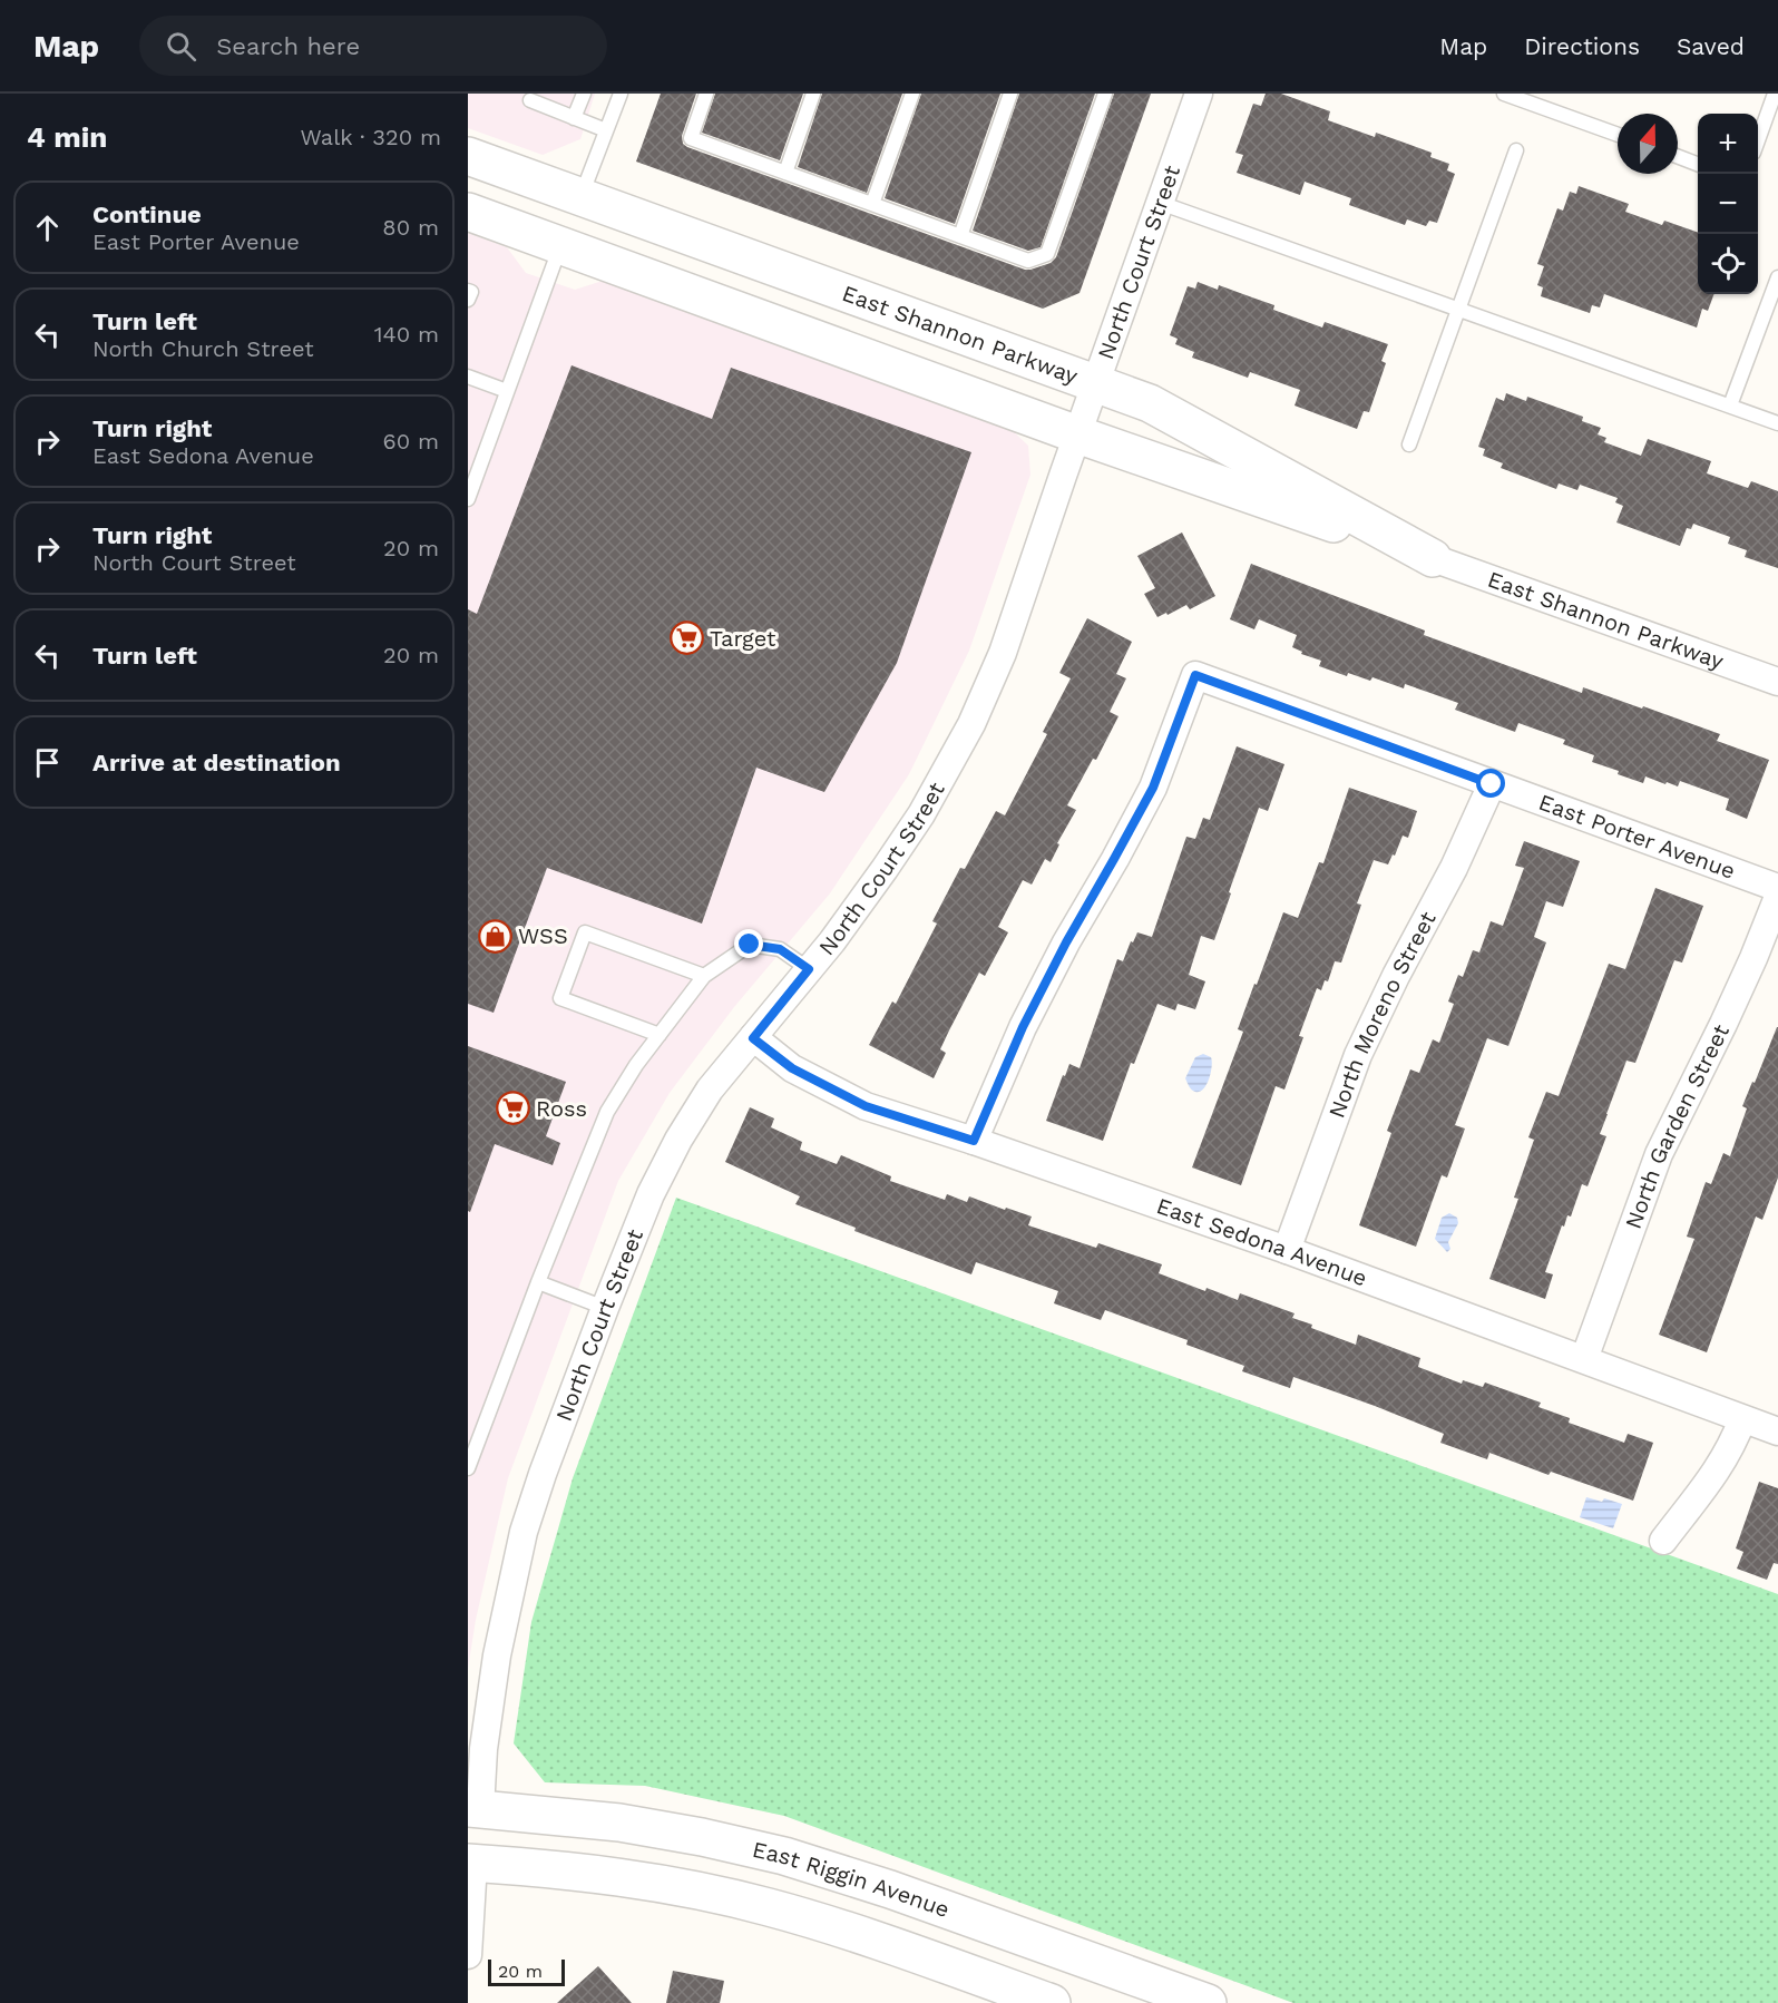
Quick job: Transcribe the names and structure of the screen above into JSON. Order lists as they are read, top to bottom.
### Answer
{
  "streets": {
    "street": [
      "North Court Street",
      "East Shannon Parkway",
      "East Porter Avenue",
      "North Moreno Street",
      "North Garden Street",
      "East Sedona Avenue",
      "East Riggin Avenue"
    ]
  },
  "crossings": [
    ["North Court Street", "East Shannon Parkway"],
    ["North Court Street", "East Sedona Avenue"],
    ["North Court Street", "East Riggin Avenue"],
    ["East Porter Avenue", "North Moreno Street"],
    ["East Porter Avenue", "East Sedona Avenue"],
    ["North Moreno Street", "East Sedona Avenue"],
    ["North Garden Street", "East Sedona Avenue"]
  ],
  "places": {
    "supermarket": ["Target", "Ross"],
    "shop": ["WSS"]
  },
  "scale_bar": "20 m",
  "north": "top",
  "page": {
    "header": "Map",
    "search": "Search here",
    "nav": ["Map", "Directions", "Saved"],
    "heading": ["4 min", "Walk · 320 m"],
    "map_buttons": ["+", "−"],
    "list": [
      ["Continue", "East Porter Avenue", "80 m"],
      ["Turn left", "North Church Street", "140 m"],
      ["Turn right", "East Sedona Avenue", "60 m"],
      ["Turn right", "North Court Street", "20 m"],
      ["Turn left", "20 m"],
      "Arrive at destination"
    ],
    "scale": "20 m"
  }
}
